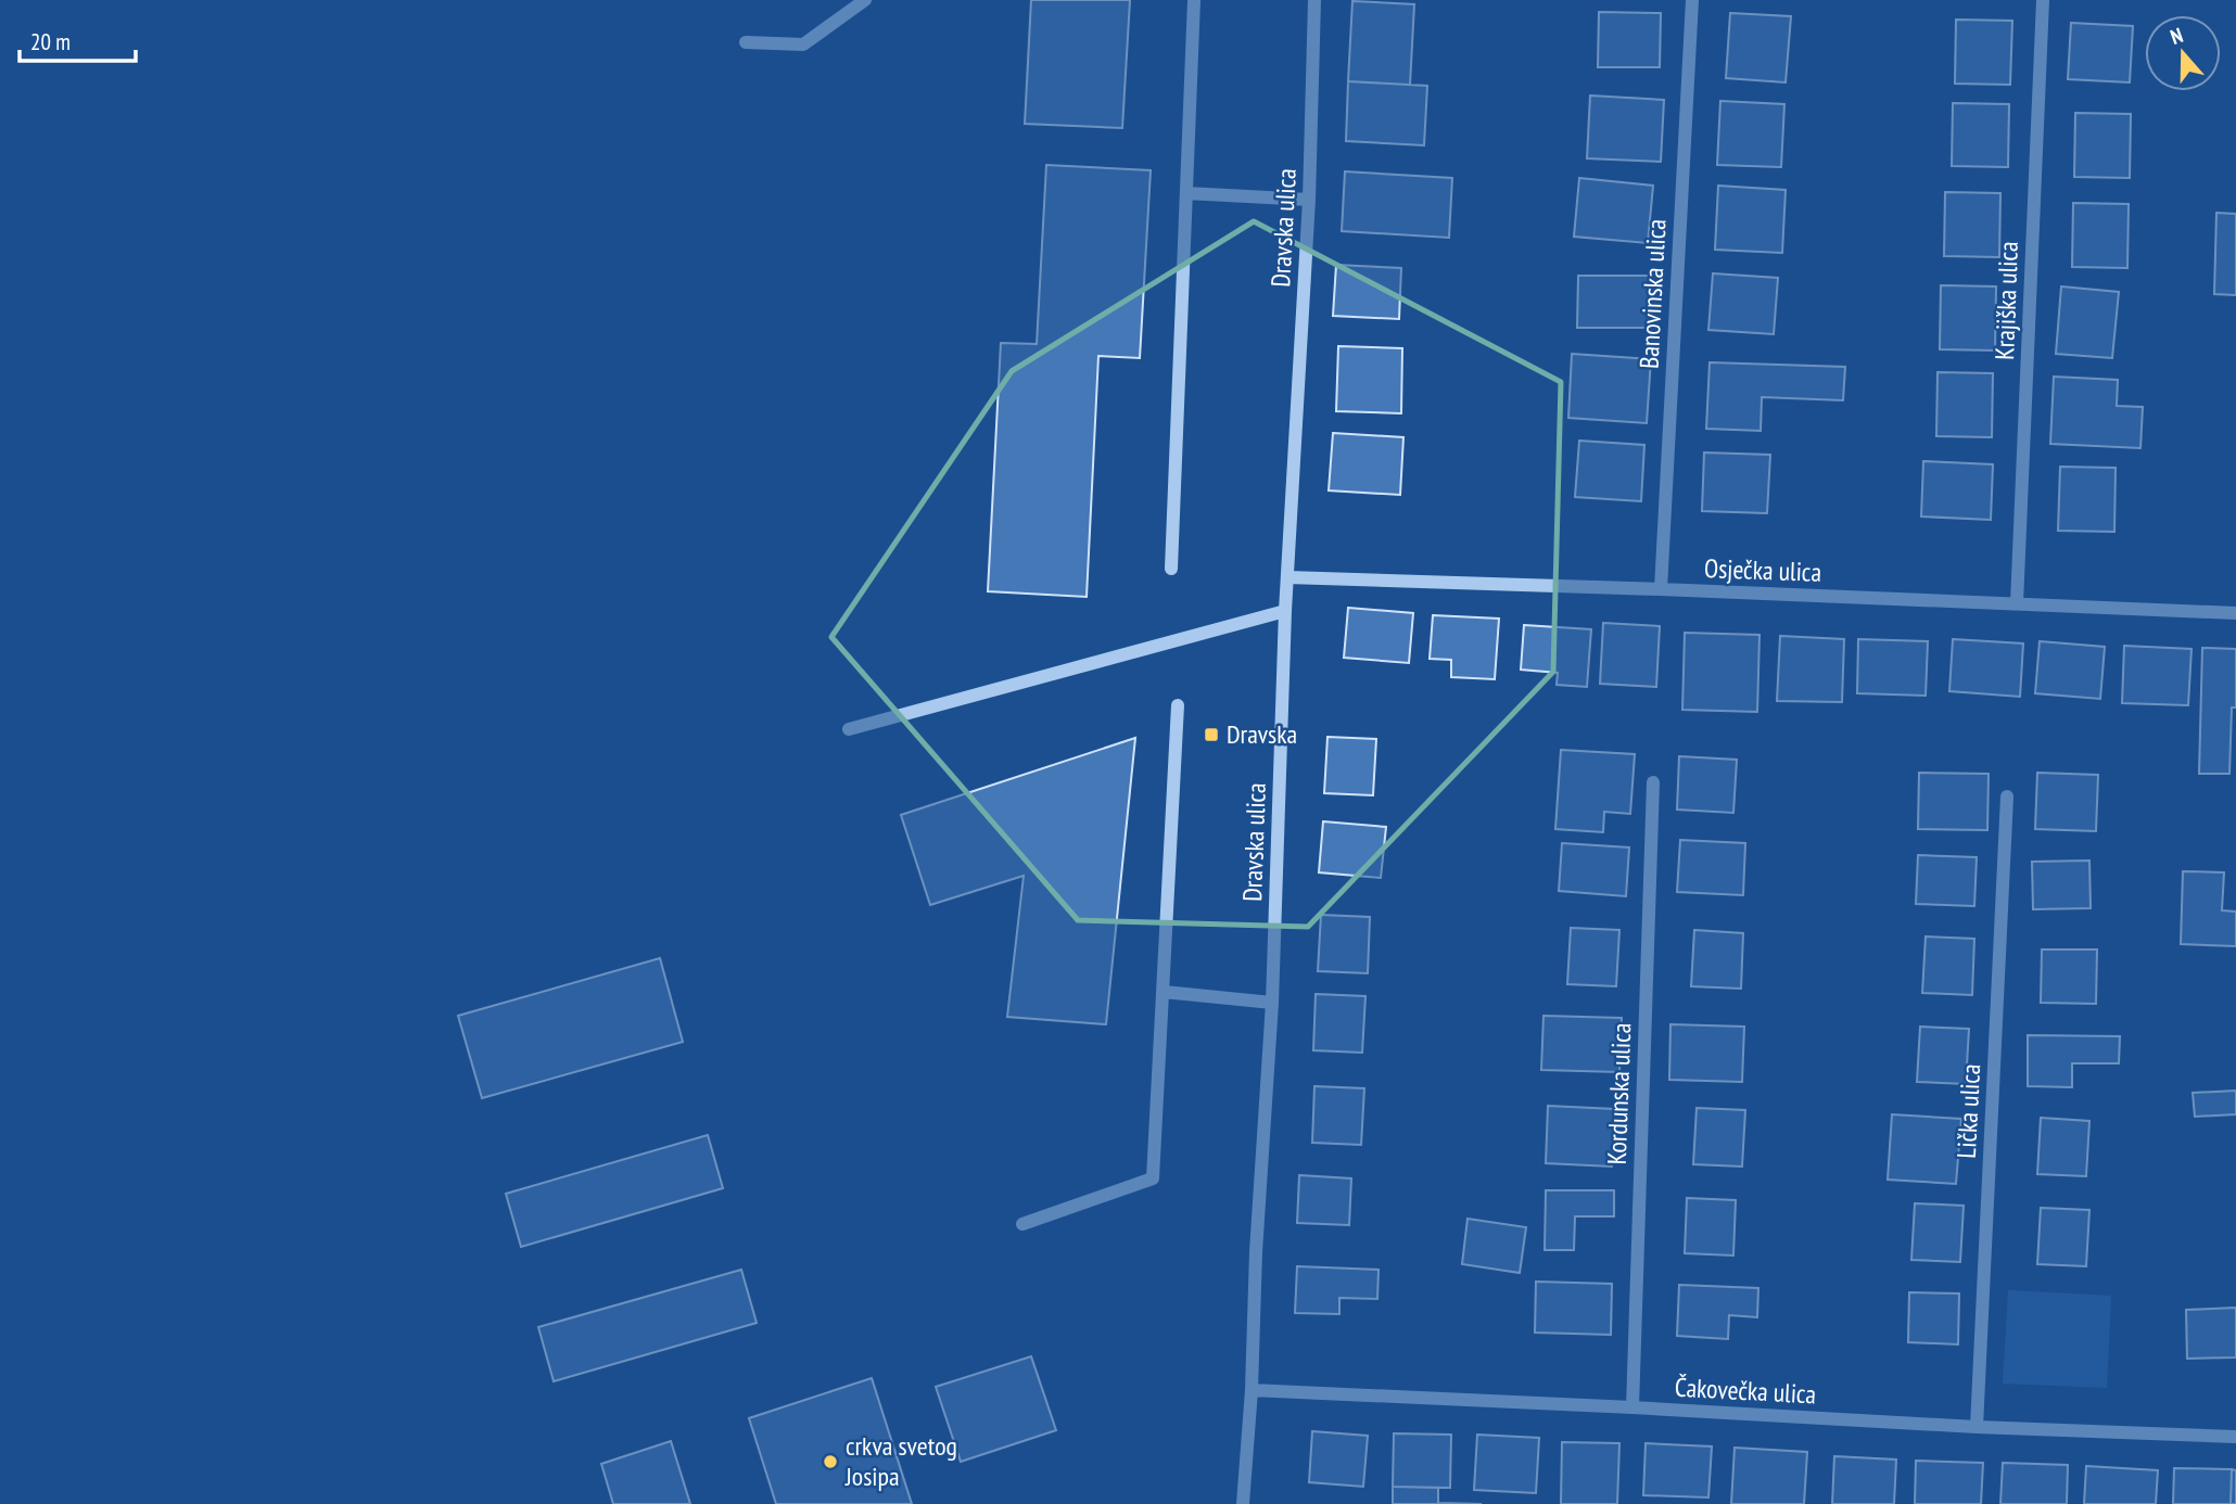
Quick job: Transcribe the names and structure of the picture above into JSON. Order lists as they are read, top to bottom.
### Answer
{
  "streets": {
    "street": [
      "Dravska ulica",
      "Banovinska ulica",
      "Krajiška ulica",
      "Osječka ulica",
      "Kordunska ulica",
      "Lička ulica",
      "Čakovečka ulica"
    ]
  },
  "crossings": [
    ["Dravska ulica", "Osječka ulica"],
    ["Dravska ulica", "Čakovečka ulica"],
    ["Banovinska ulica", "Osječka ulica"],
    ["Krajiška ulica", "Osječka ulica"],
    ["Kordunska ulica", "Čakovečka ulica"],
    ["Lička ulica", "Čakovečka ulica"]
  ],
  "places": {
    "transit": ["Dravska"],
    "other": ["crkva svetog Josipa"]
  },
  "scale_bar": "20 m",
  "north": "top"
}
